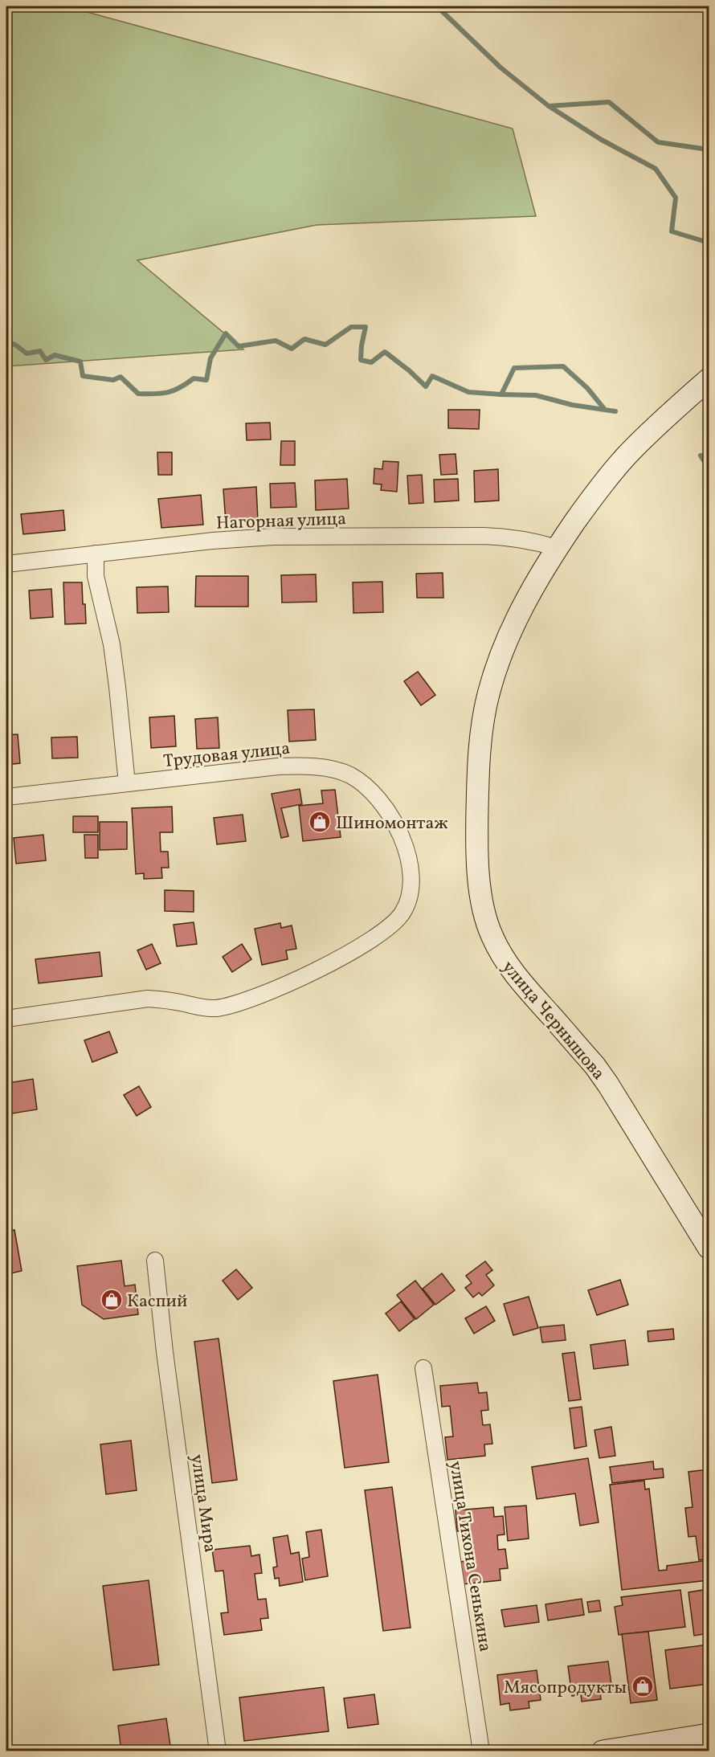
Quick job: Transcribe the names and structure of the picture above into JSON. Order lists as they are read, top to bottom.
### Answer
{
  "streets": {
    "main road": ["улица Чернышова"],
    "street": [
      "Нагорная улица",
      "Трудовая улица",
      "улица Мира",
      "улица Тихона Сенькина"
    ]
  },
  "crossings": [
    ["Нагорная улица", "улица Чернышова"]
  ],
  "places": {
    "shop": ["Шиномонтаж", "Каспий", "Мясопродукты"]
  }
}
